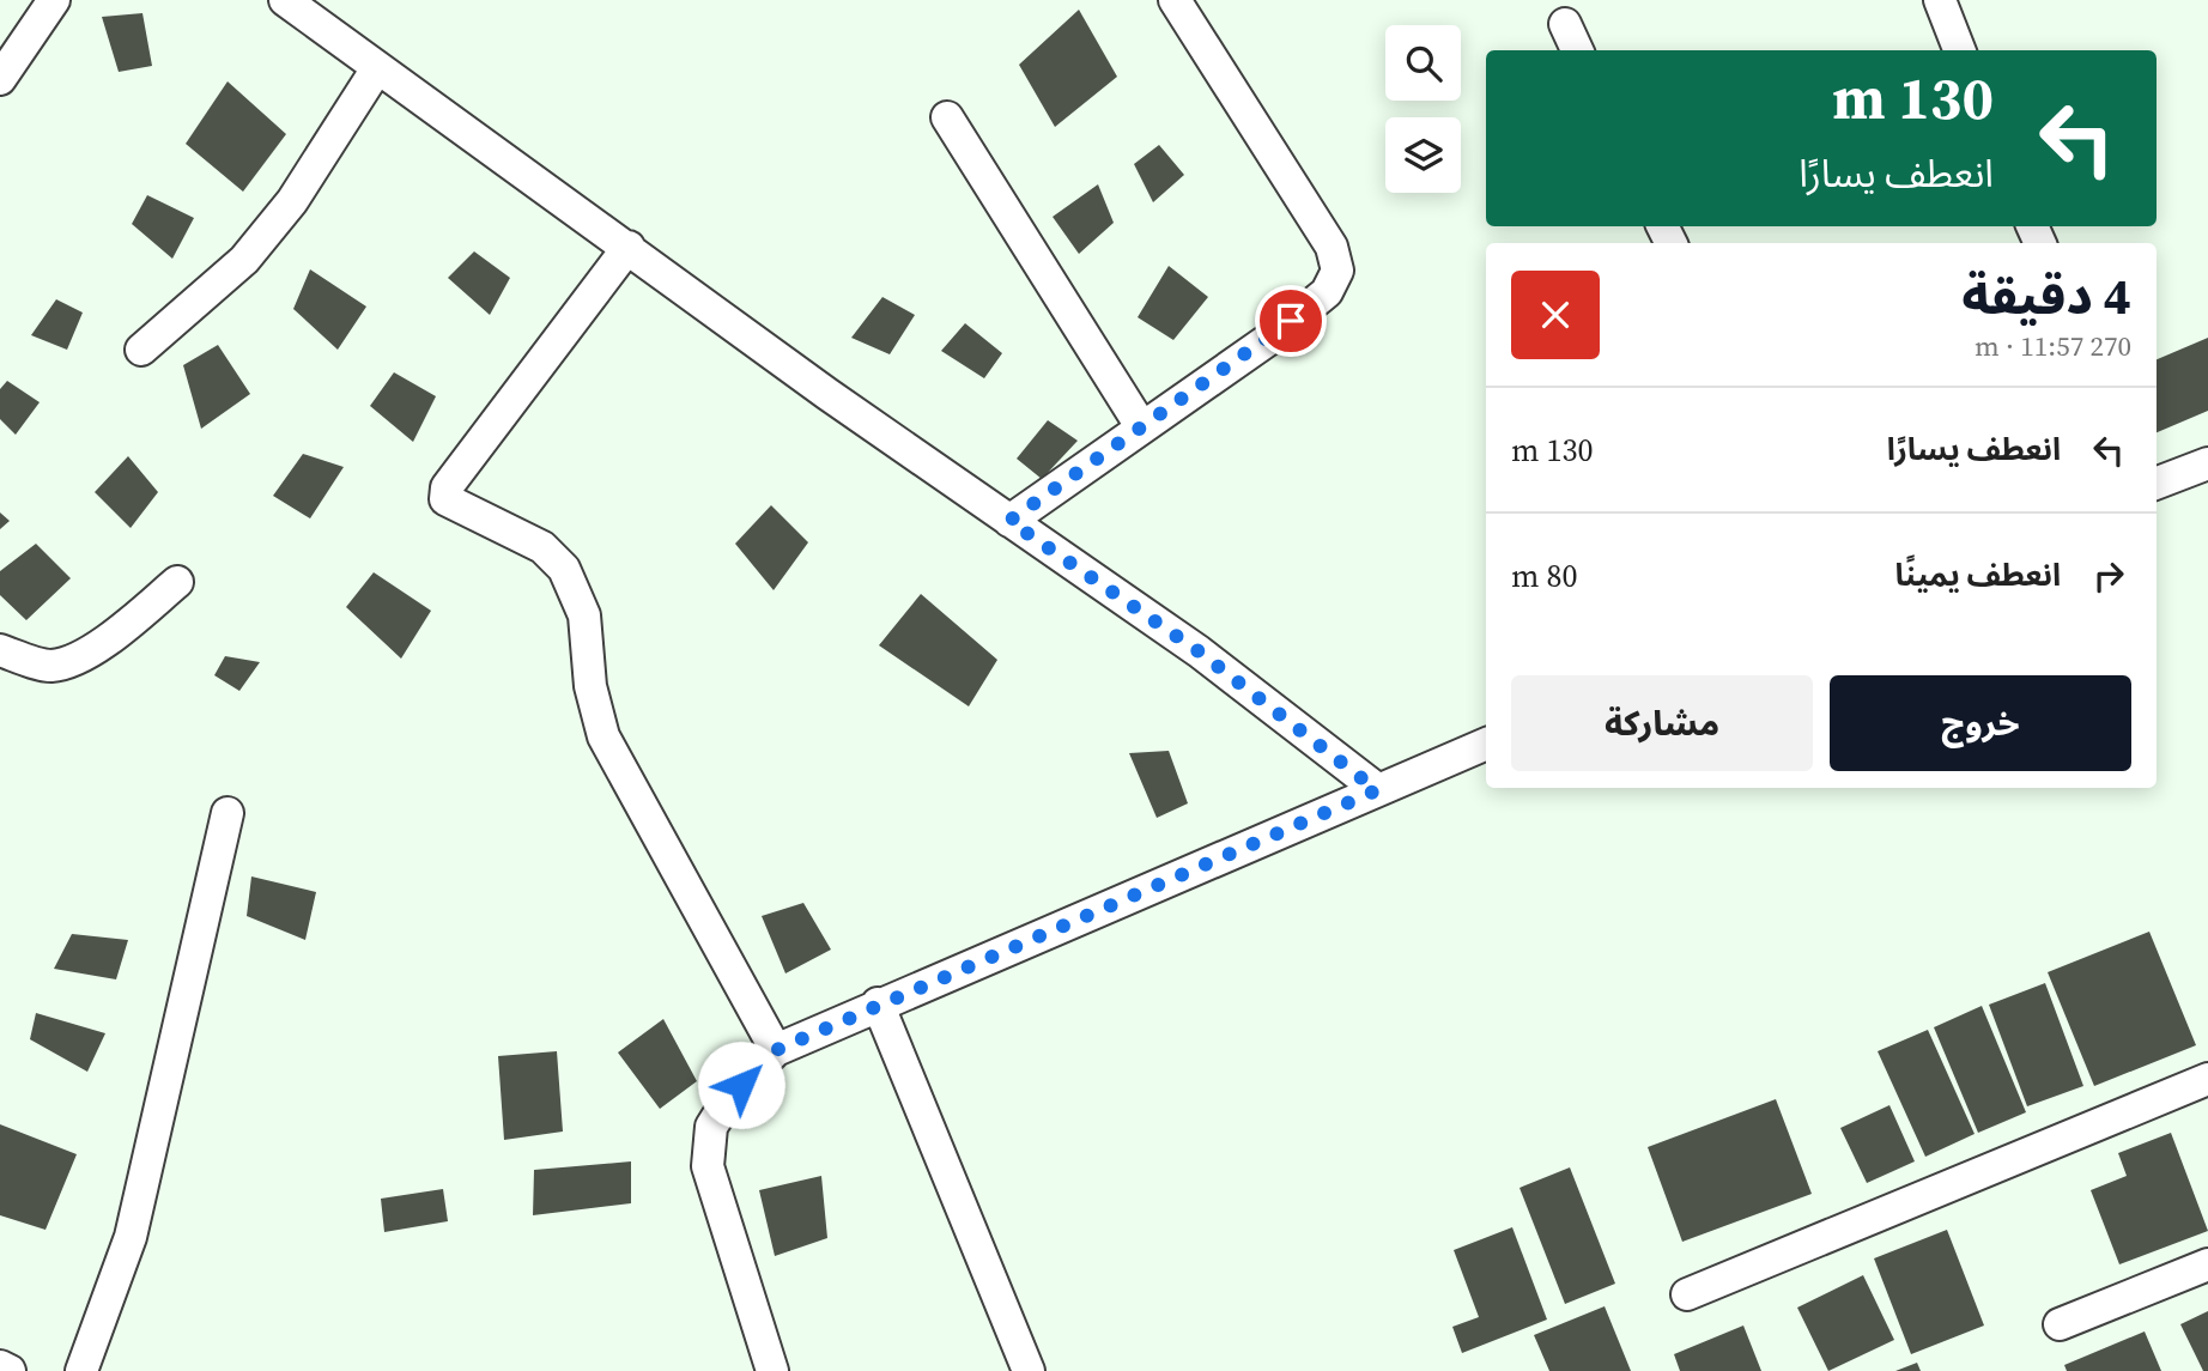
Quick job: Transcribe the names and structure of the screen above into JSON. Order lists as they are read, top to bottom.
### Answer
{
  "page": {
    "turn": ["130 m", "انعطف يسارًا"],
    "heading": ["4 دقيقة", "270 m · 11:57"],
    "list": [
      {
        "name": "انعطف يسارًا",
        "value": "130 m"
      },
      {
        "name": "انعطف يمينًا",
        "value": "80 m"
      }
    ],
    "buttons": ["خروج", "مشاركة"]
  }
}
